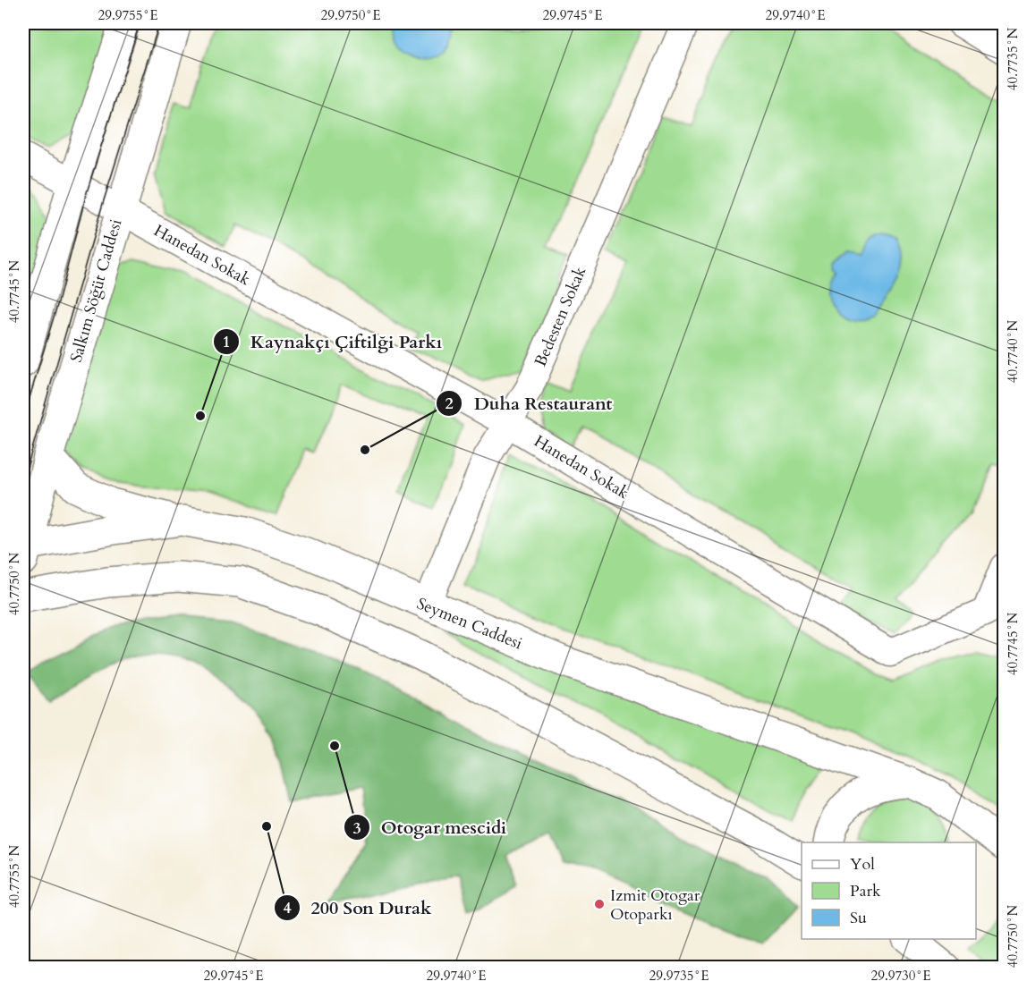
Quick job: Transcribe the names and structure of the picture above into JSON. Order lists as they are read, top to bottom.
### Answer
{
  "streets": {
    "main road": ["Salkım Söğüt Caddesi", "Seymen Caddesi"],
    "street": ["Hanedan Sokak", "Bedesten Sokak"]
  },
  "crossings": [
    ["Hanedan Sokak", "Salkım Söğüt Caddesi"],
    ["Hanedan Sokak", "Bedesten Sokak"],
    ["Salkım Söğüt Caddesi", "Seymen Caddesi"],
    ["Bedesten Sokak", "Seymen Caddesi"]
  ],
  "places": [
    "Kaynakçı Çiftilği Parkı",
    "Duha Restaurant",
    "Otogar mescidi",
    "200 Son Durak",
    "Izmit Otogar Otoparkı"
  ],
  "legend": ["Yol", "Park", "Su"],
  "coordinates": [
    "29.9755°E",
    "29.9750°E",
    "29.9745°E",
    "29.9740°E",
    "40.7735°N",
    "40.7745°N",
    "40.7740°N",
    "40.7750°N",
    "40.7755°N",
    "29.9735°E",
    "29.9730°E"
  ]
}
